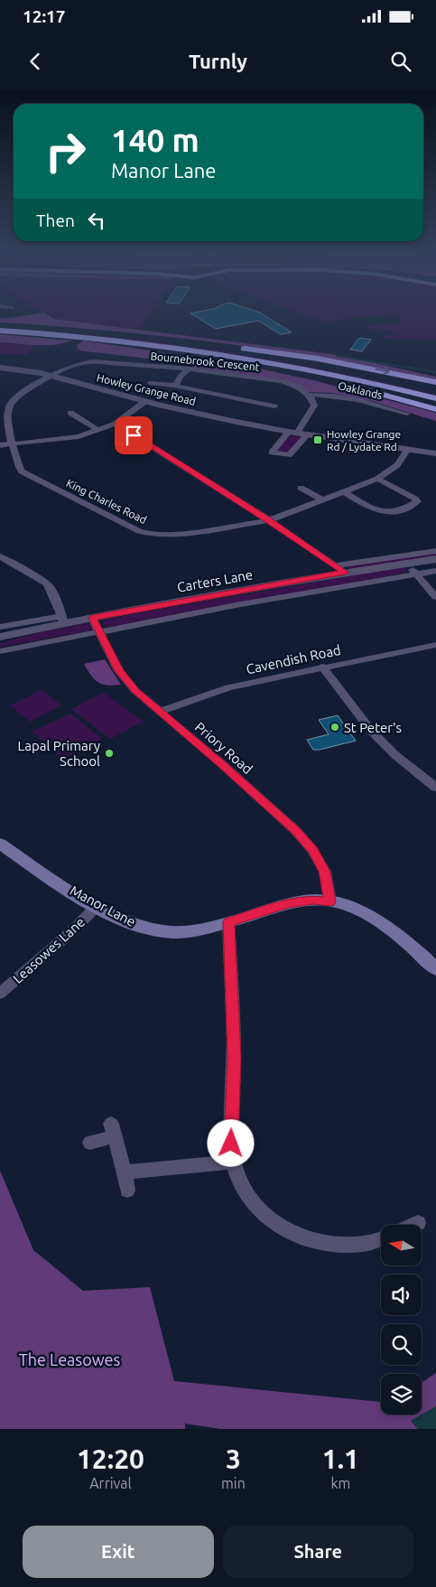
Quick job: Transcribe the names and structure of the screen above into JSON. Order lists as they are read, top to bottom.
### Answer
{
  "streets": {
    "main road": ["Manor Lane"],
    "street": [
      "Bournebrook Crescent",
      "Howley Grange Road",
      "Oaklands",
      "King Charles Road",
      "Carters Lane",
      "Cavendish Road",
      "Priory Road",
      "Leasowes Lane"
    ]
  },
  "crossings": [
    ["Bournebrook Crescent", "Howley Grange Road"],
    ["Bournebrook Crescent", "Oaklands"],
    ["Bournebrook Crescent", "King Charles Road"],
    ["Howley Grange Road", "King Charles Road"],
    ["Carters Lane", "Priory Road"],
    ["Cavendish Road", "Priory Road"],
    ["Priory Road", "Manor Lane"],
    ["Manor Lane", "Leasowes Lane"]
  ],
  "parks": ["The Leasowes"],
  "places": {
    "transit": ["Howley Grange Rd / Lydate Rd"],
    "other": ["St Peter's", "Lapal Primary School"]
  },
  "north": "left",
  "page": {
    "status": "12:17",
    "header": "Turnly",
    "turn": ["140 m", "Manor Lane"],
    "then": "Then",
    "eta": [
      "12:20",
      "Arrival",
      "3",
      "min",
      "1.1",
      "km"
    ],
    "buttons": ["Exit", "Share"]
  }
}
